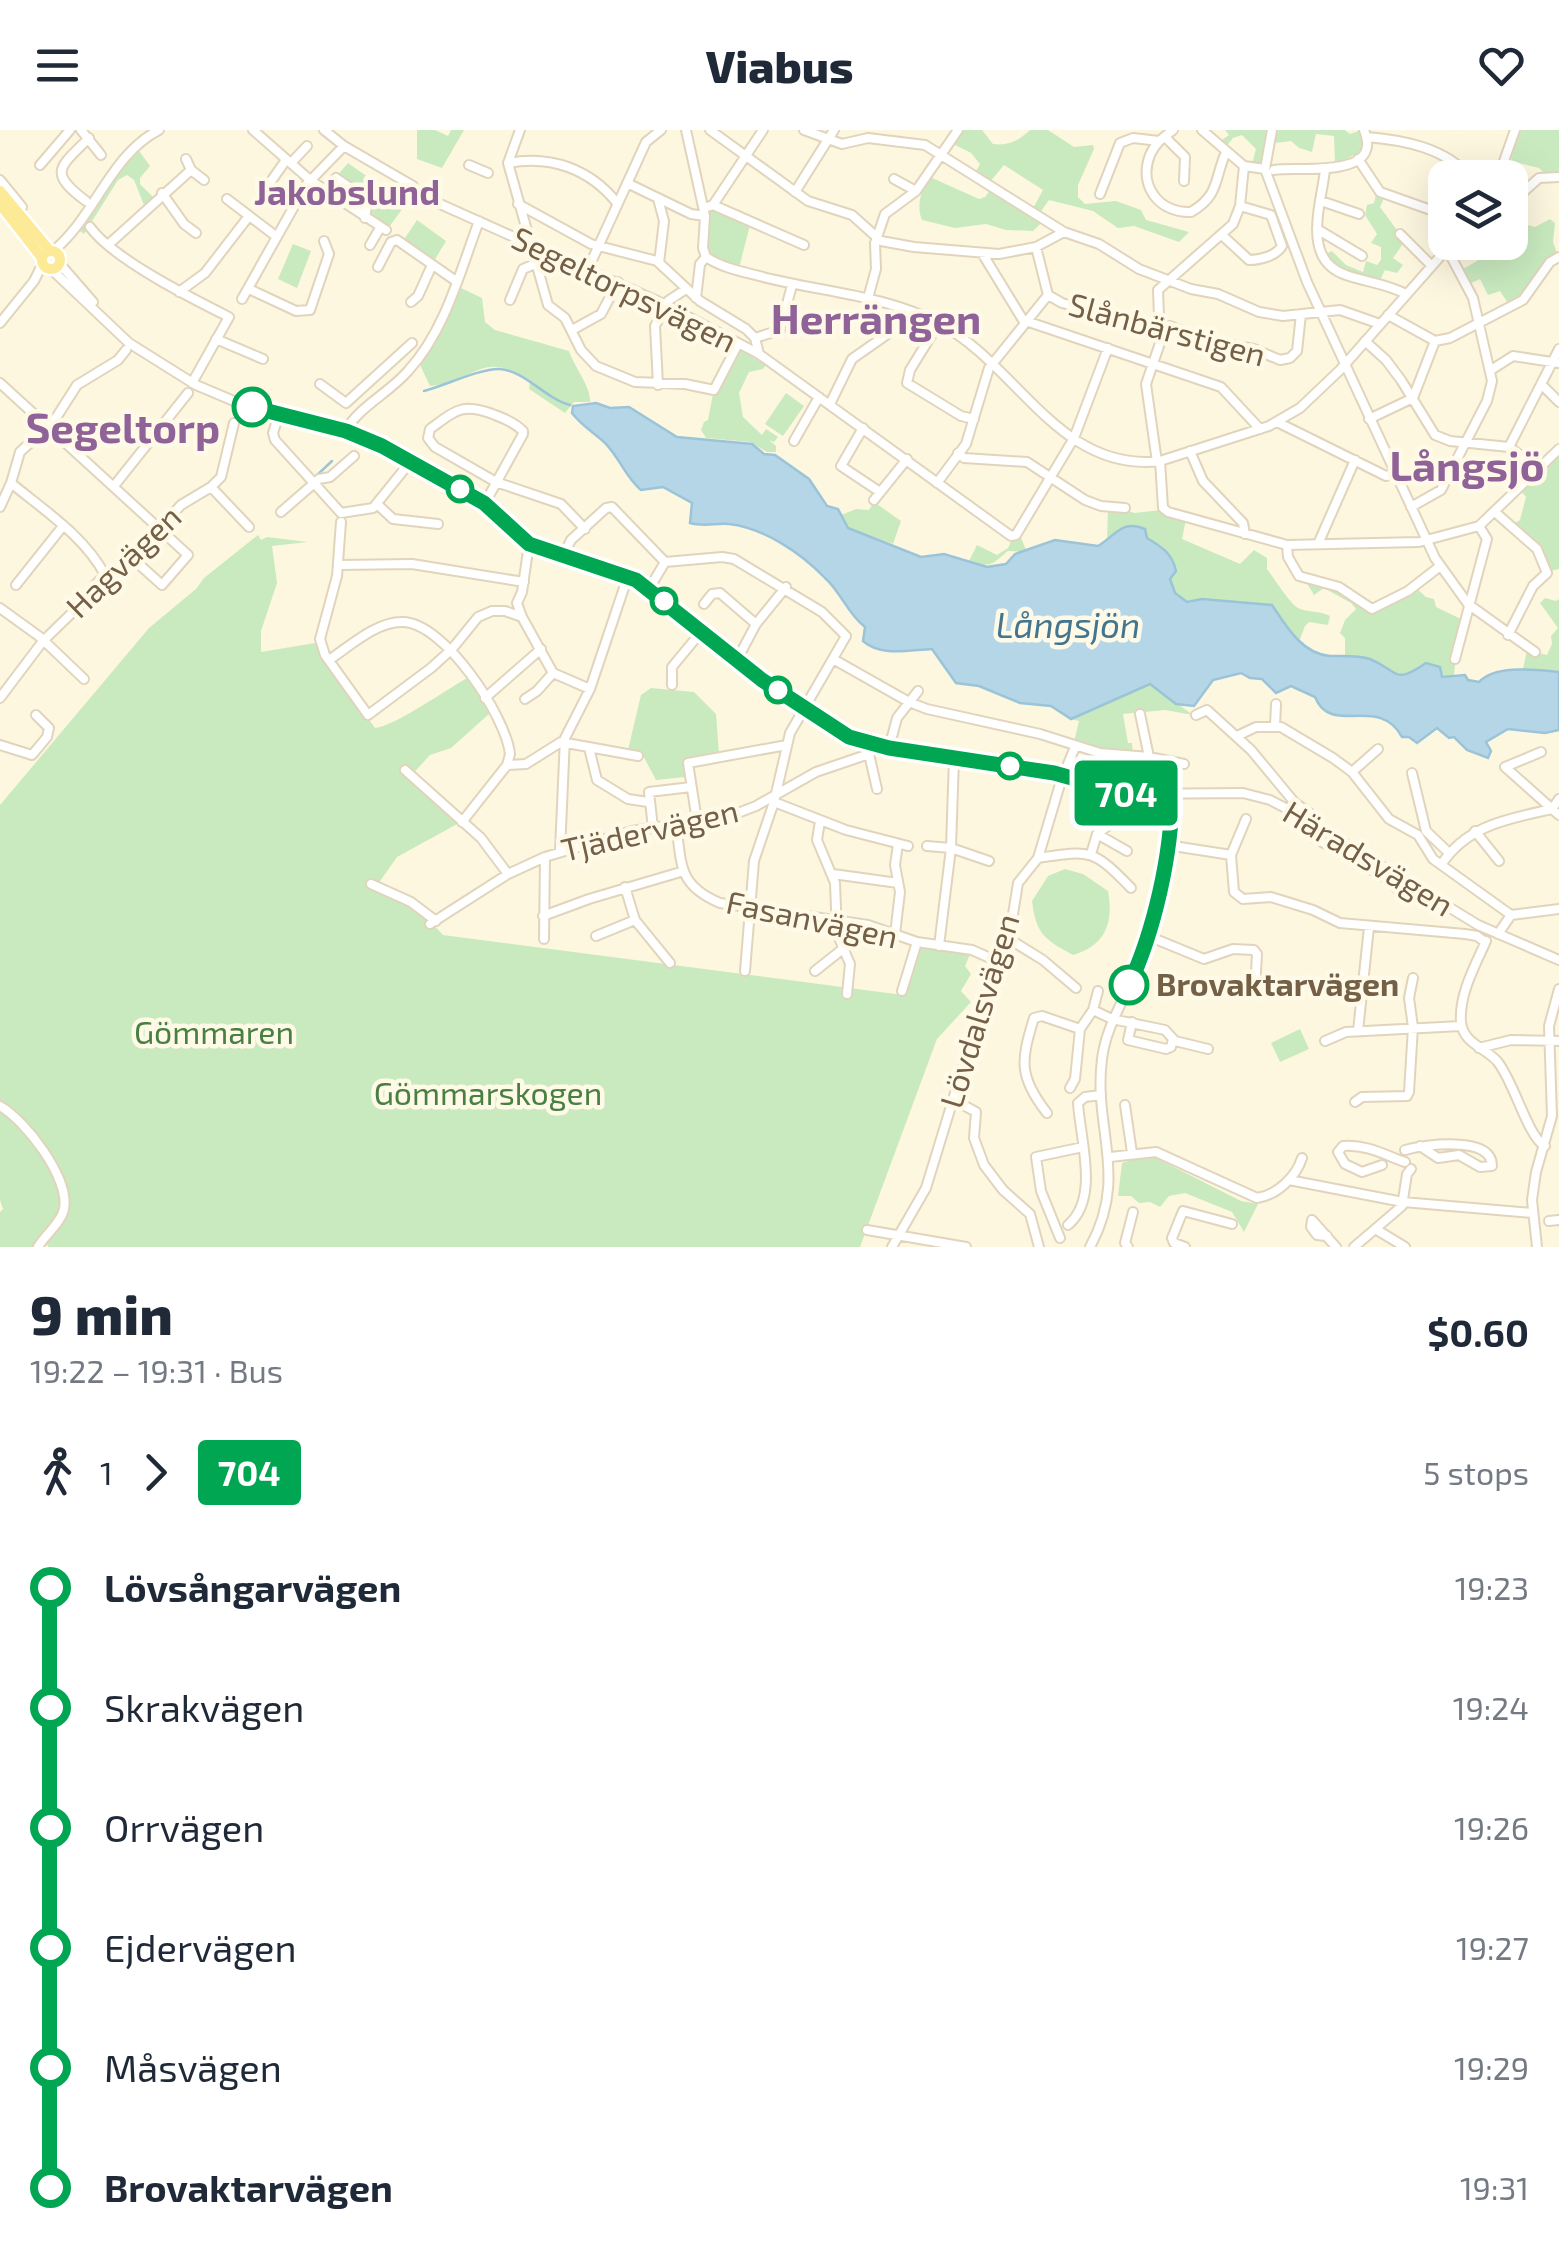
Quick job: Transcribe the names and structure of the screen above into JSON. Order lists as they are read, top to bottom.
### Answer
{
  "streets": {
    "main road": ["Häradsvägen"],
    "street": [
      "Segeltorpsvägen",
      "Slånbärstigen",
      "Hagvägen",
      "Tjädervägen",
      "Fasanvägen",
      "Lövdalsvägen"
    ]
  },
  "crossings": [
    ["Tjädervägen", "Fasanvägen"],
    ["Häradsvägen", "Lövdalsvägen"],
    ["Fasanvägen", "Lövdalsvägen"]
  ],
  "districts": [
    "Jakobslund",
    "Herrängen",
    "Segeltorp",
    "Långsjö"
  ],
  "water": ["Långsjön"],
  "parks": ["Gömmaren", "Gömmarskogen"],
  "places": ["Brovaktarvägen"],
  "lines": ["bus line 704"],
  "page": {
    "header": "Viabus",
    "on_map": "704",
    "heading": ["9 min", "19:22 – 19:31 · Bus", "$0.60"],
    "legs": ["1", "704", "5 stops"],
    "list": [
      {
        "name": "Lövsångarvägen",
        "value": "19:23"
      },
      {
        "name": "Skrakvägen",
        "value": "19:24"
      },
      {
        "name": "Orrvägen",
        "value": "19:26"
      },
      {
        "name": "Ejdervägen",
        "value": "19:27"
      },
      {
        "name": "Måsvägen",
        "value": "19:29"
      },
      {
        "name": "Brovaktarvägen",
        "value": "19:31"
      }
    ]
  }
}
